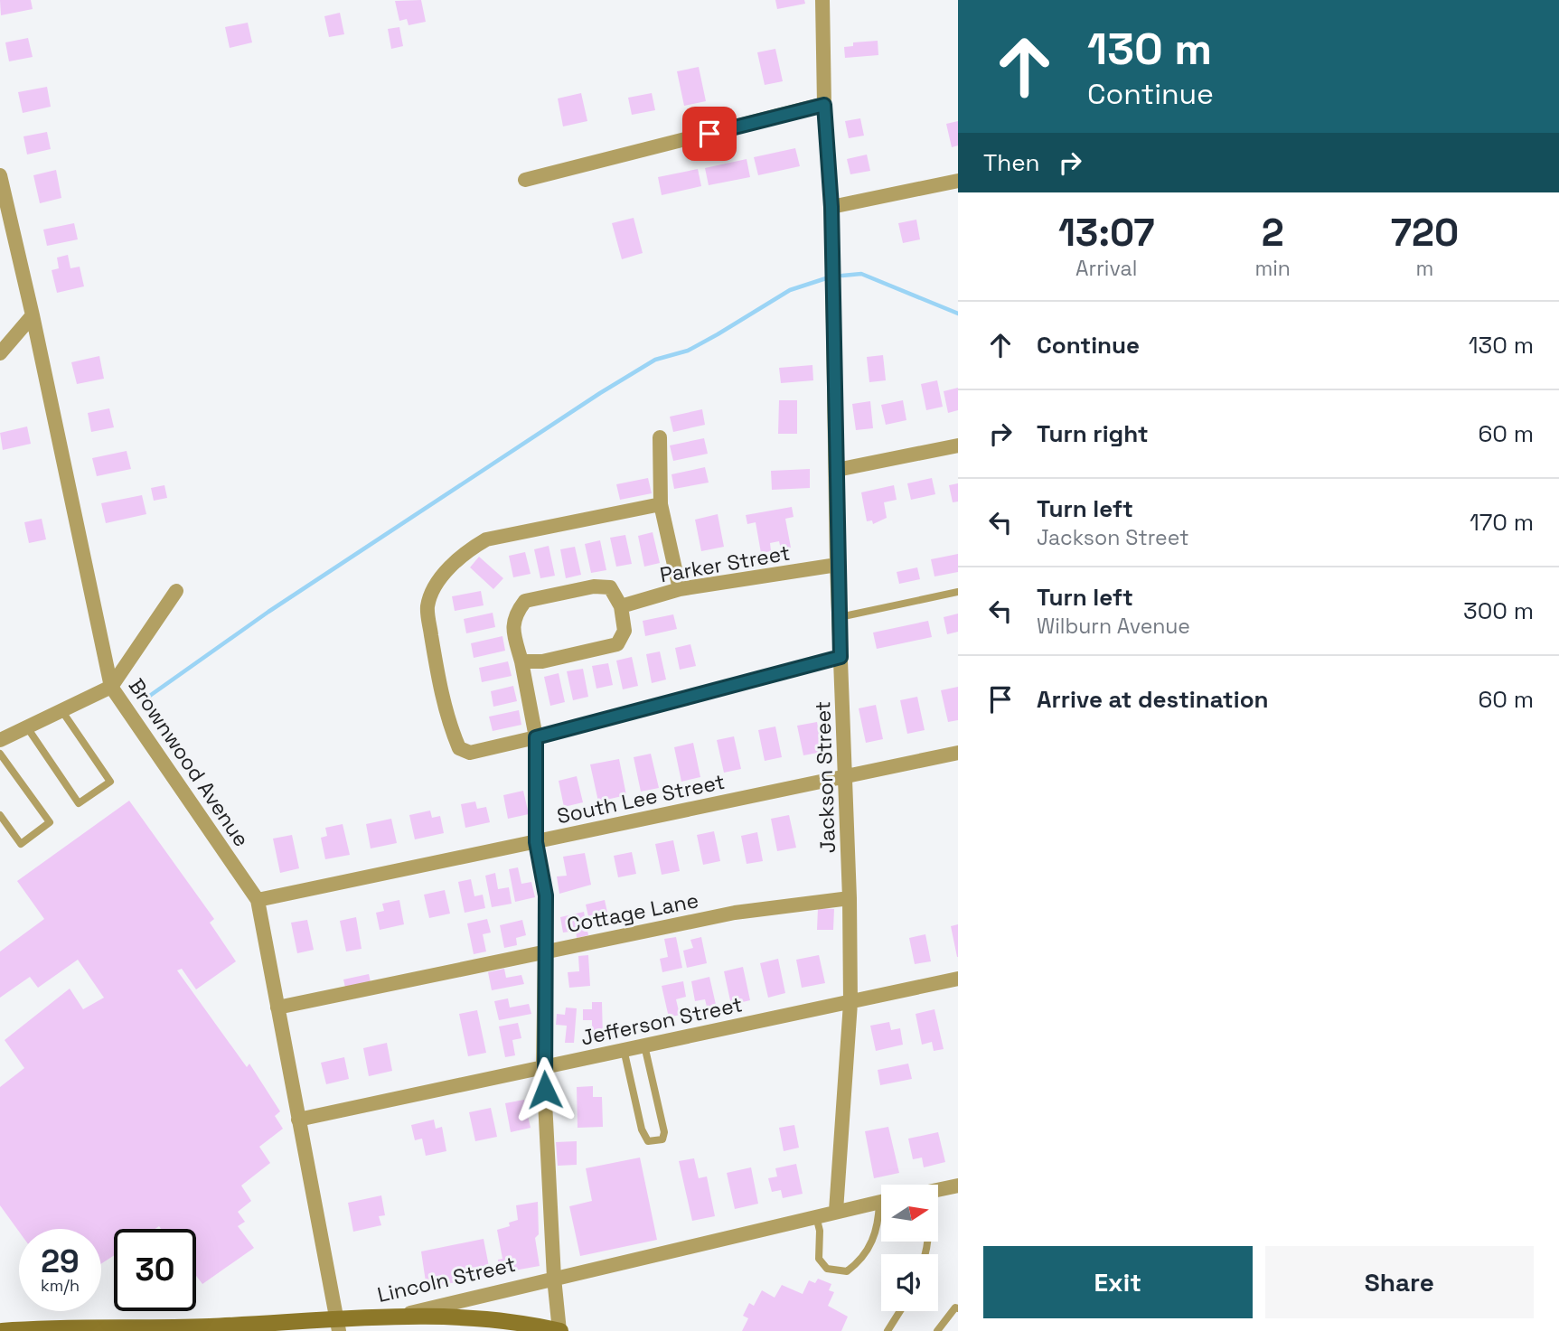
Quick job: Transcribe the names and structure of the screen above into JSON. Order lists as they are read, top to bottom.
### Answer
{
  "streets": {
    "street": [
      "Parker Street",
      "Brownwood Avenue",
      "Jackson Street",
      "South Lee Street",
      "Cottage Lane",
      "Jefferson Street",
      "Lincoln Street"
    ]
  },
  "crossings": [
    ["Parker Street", "Jackson Street"],
    ["Brownwood Avenue", "South Lee Street"],
    ["Brownwood Avenue", "Cottage Lane"],
    ["Brownwood Avenue", "Jefferson Street"],
    ["Brownwood Avenue", "Lincoln Street"],
    ["Jackson Street", "South Lee Street"],
    ["Jackson Street", "Cottage Lane"],
    ["Jackson Street", "Jefferson Street"],
    ["Jackson Street", "Lincoln Street"]
  ],
  "north": "right",
  "page": {
    "turn": ["130 m", "Continue"],
    "then": "Then",
    "eta": [
      "13:07",
      "Arrival",
      "2",
      "min",
      "720",
      "m"
    ],
    "list": [
      {
        "name": "Continue",
        "value": "130 m"
      },
      {
        "name": "Turn right",
        "value": "60 m"
      },
      {
        "name": "Turn left",
        "note": "Jackson Street",
        "value": "170 m"
      },
      {
        "name": "Turn left",
        "note": "Wilburn Avenue",
        "value": "300 m"
      },
      {
        "name": "Arrive at destination",
        "value": "60 m"
      }
    ],
    "speed": "29 km/h",
    "limit": "30",
    "buttons": ["Exit", "Share"]
  }
}
